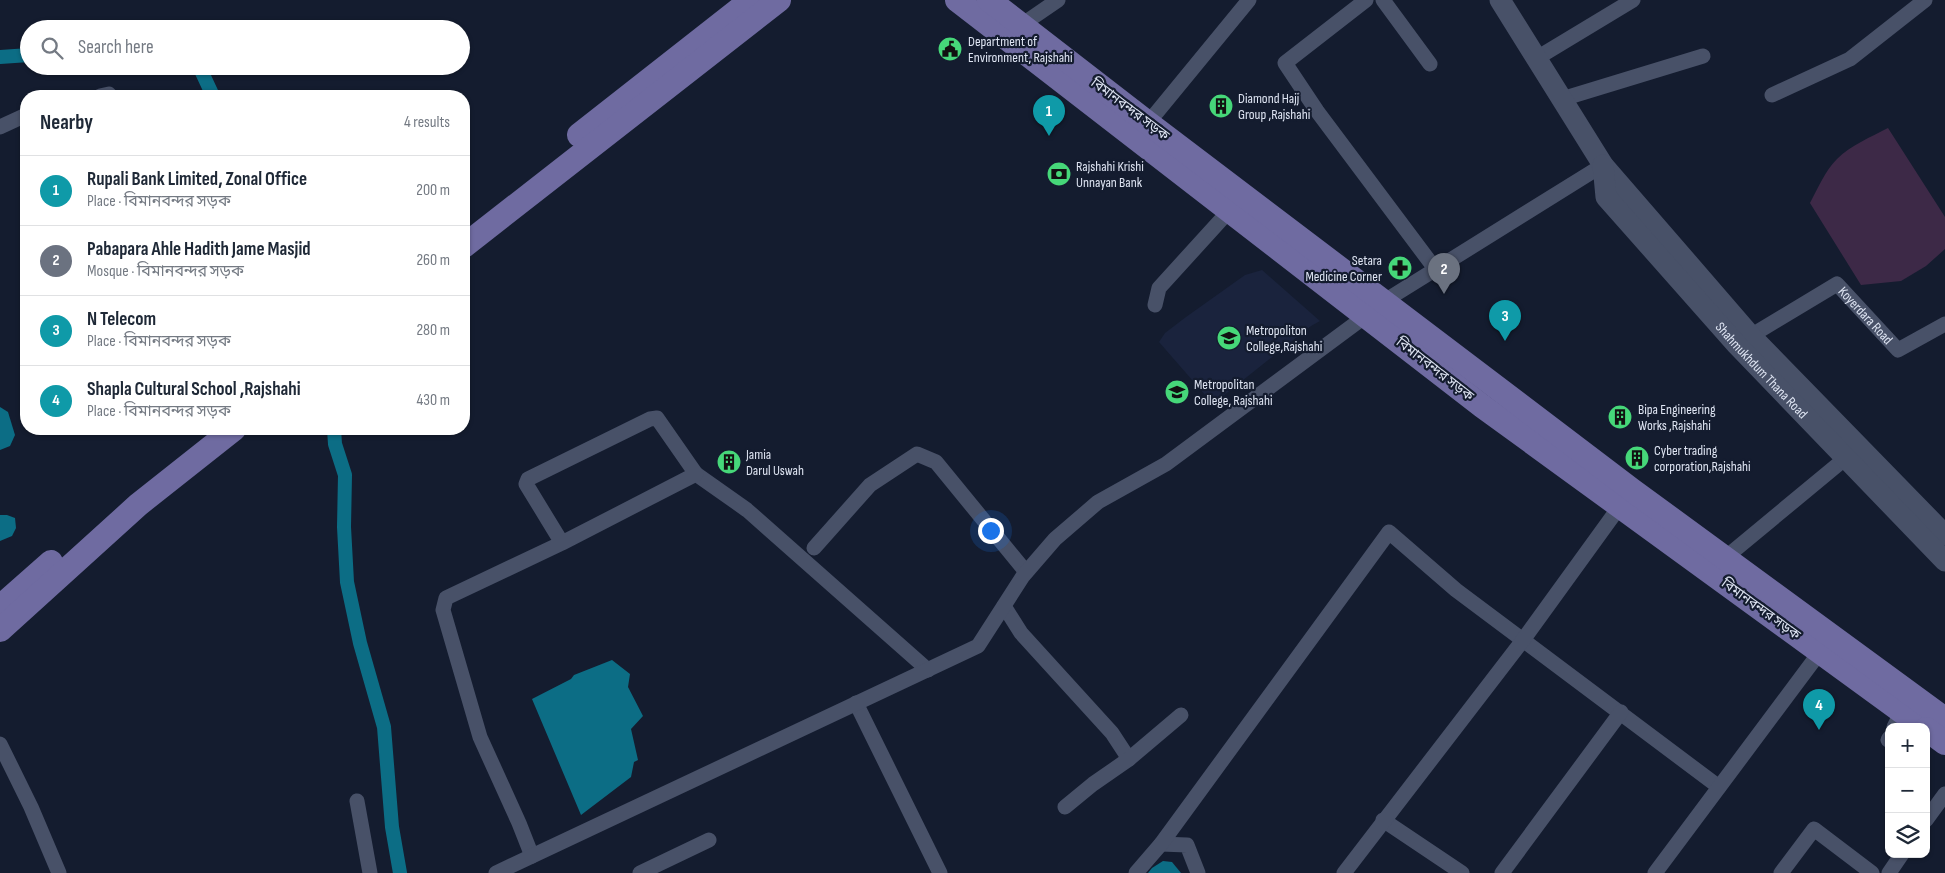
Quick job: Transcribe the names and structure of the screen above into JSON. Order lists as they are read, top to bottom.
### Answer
{
  "streets": {
    "main road": ["বিমানবন্দর সড়ক", "Shahmukhdum Thana Road"],
    "street": ["Koyerdara Road"]
  },
  "crossings": [
    ["Koyerdara Road", "Shahmukhdum Thana Road"]
  ],
  "places": {
    "public building": ["Department of Environment, Rajshahi"],
    "building": [
      "Diamond Hajj Group ,Rajshahi",
      "Bipa Engineering Works ,Rajshahi",
      "Cyber trading corporation,Rajshahi",
      "Jamia Darul Uswah"
    ],
    "bank": ["Rajshahi Krishi Unnayan Bank"],
    "pharmacy": ["Setara Medicine Corner"],
    "school or university": ["Metropoliton College,Rajshahi", "Metropolitan College, Rajshahi"]
  },
  "page": {
    "search": "Search here",
    "heading": ["Nearby", "4 results"],
    "pins": [
      "1",
      "2",
      "3",
      "4"
    ],
    "list": [
      {
        "mark": "1",
        "name": "Rupali Bank Limited, Zonal Office",
        "note": "Place · বিমানবন্দর সড়ক",
        "value": "200 m"
      },
      {
        "mark": "2",
        "name": "Pabapara Ahle Hadith Jame Masjid",
        "note": "Mosque · বিমানবন্দর সড়ক",
        "value": "260 m"
      },
      {
        "mark": "3",
        "name": "N Telecom",
        "note": "Place · বিমানবন্দর সড়ক",
        "value": "280 m"
      },
      {
        "mark": "4",
        "name": "Shapla Cultural School ,Rajshahi",
        "note": "Place · বিমানবন্দর সড়ক",
        "value": "430 m"
      }
    ],
    "map_buttons": ["+", "−"]
  }
}
